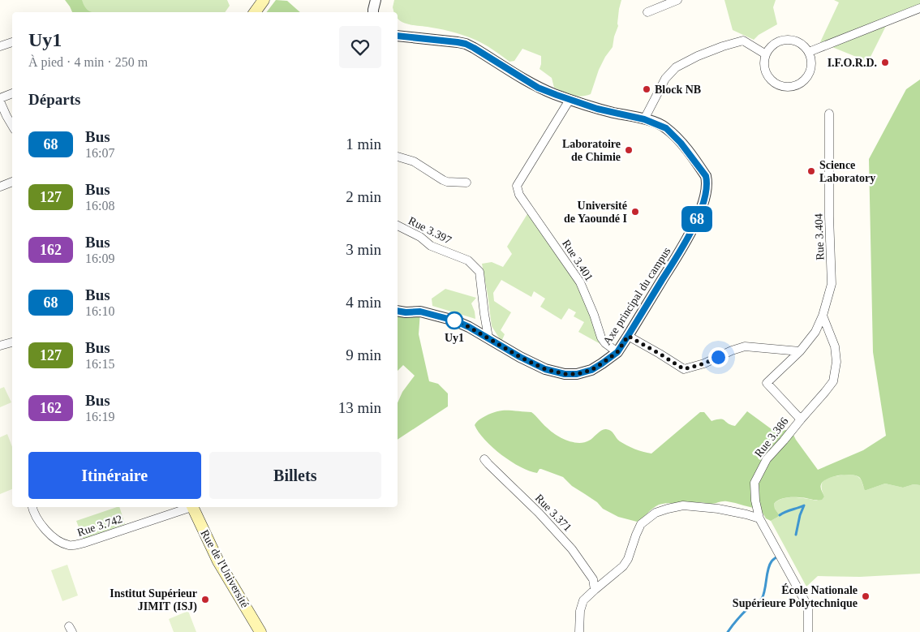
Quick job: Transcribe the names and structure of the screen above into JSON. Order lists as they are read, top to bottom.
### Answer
{
  "streets": {
    "main road": ["Rue de l'Université"],
    "street": [
      "Rue 3.397",
      "Rue 3.404",
      "Rue 3.401",
      "Axe principal du campus",
      "Rue 3.386",
      "Rue 3.371",
      "Rue 3.742"
    ]
  },
  "crossings": [
    ["Rue 3.397", "Axe principal du campus"],
    ["Rue 3.404", "Rue 3.386"],
    ["Rue 3.401", "Axe principal du campus"]
  ],
  "places": [
    "I.F.O.R.D.",
    "Block NB",
    "Laboratoire de Chimie",
    "Science Laboratory",
    "Université de Yaoundé I",
    "Uy1",
    "École Nationale Supérieure Polytechnique",
    "Institut Supérieur JIMIT (ISJ)"
  ],
  "lines": ["bus line 68"],
  "page": {
    "on_map": "68",
    "heading": [
      ["Uy1", "À pied · 4 min · 250 m"],
      "Départs"
    ],
    "list": [
      {
        "mark": "68",
        "name": "Bus",
        "note": "16:07",
        "value": "1 min"
      },
      {
        "mark": "127",
        "name": "Bus",
        "note": "16:08",
        "value": "2 min"
      },
      {
        "mark": "162",
        "name": "Bus",
        "note": "16:09",
        "value": "3 min"
      },
      {
        "mark": "68",
        "name": "Bus",
        "note": "16:10",
        "value": "4 min"
      },
      {
        "mark": "127",
        "name": "Bus",
        "note": "16:15",
        "value": "9 min"
      },
      {
        "mark": "162",
        "name": "Bus",
        "note": "16:19",
        "value": "13 min"
      }
    ],
    "buttons": ["Itinéraire", "Billets"]
  }
}
